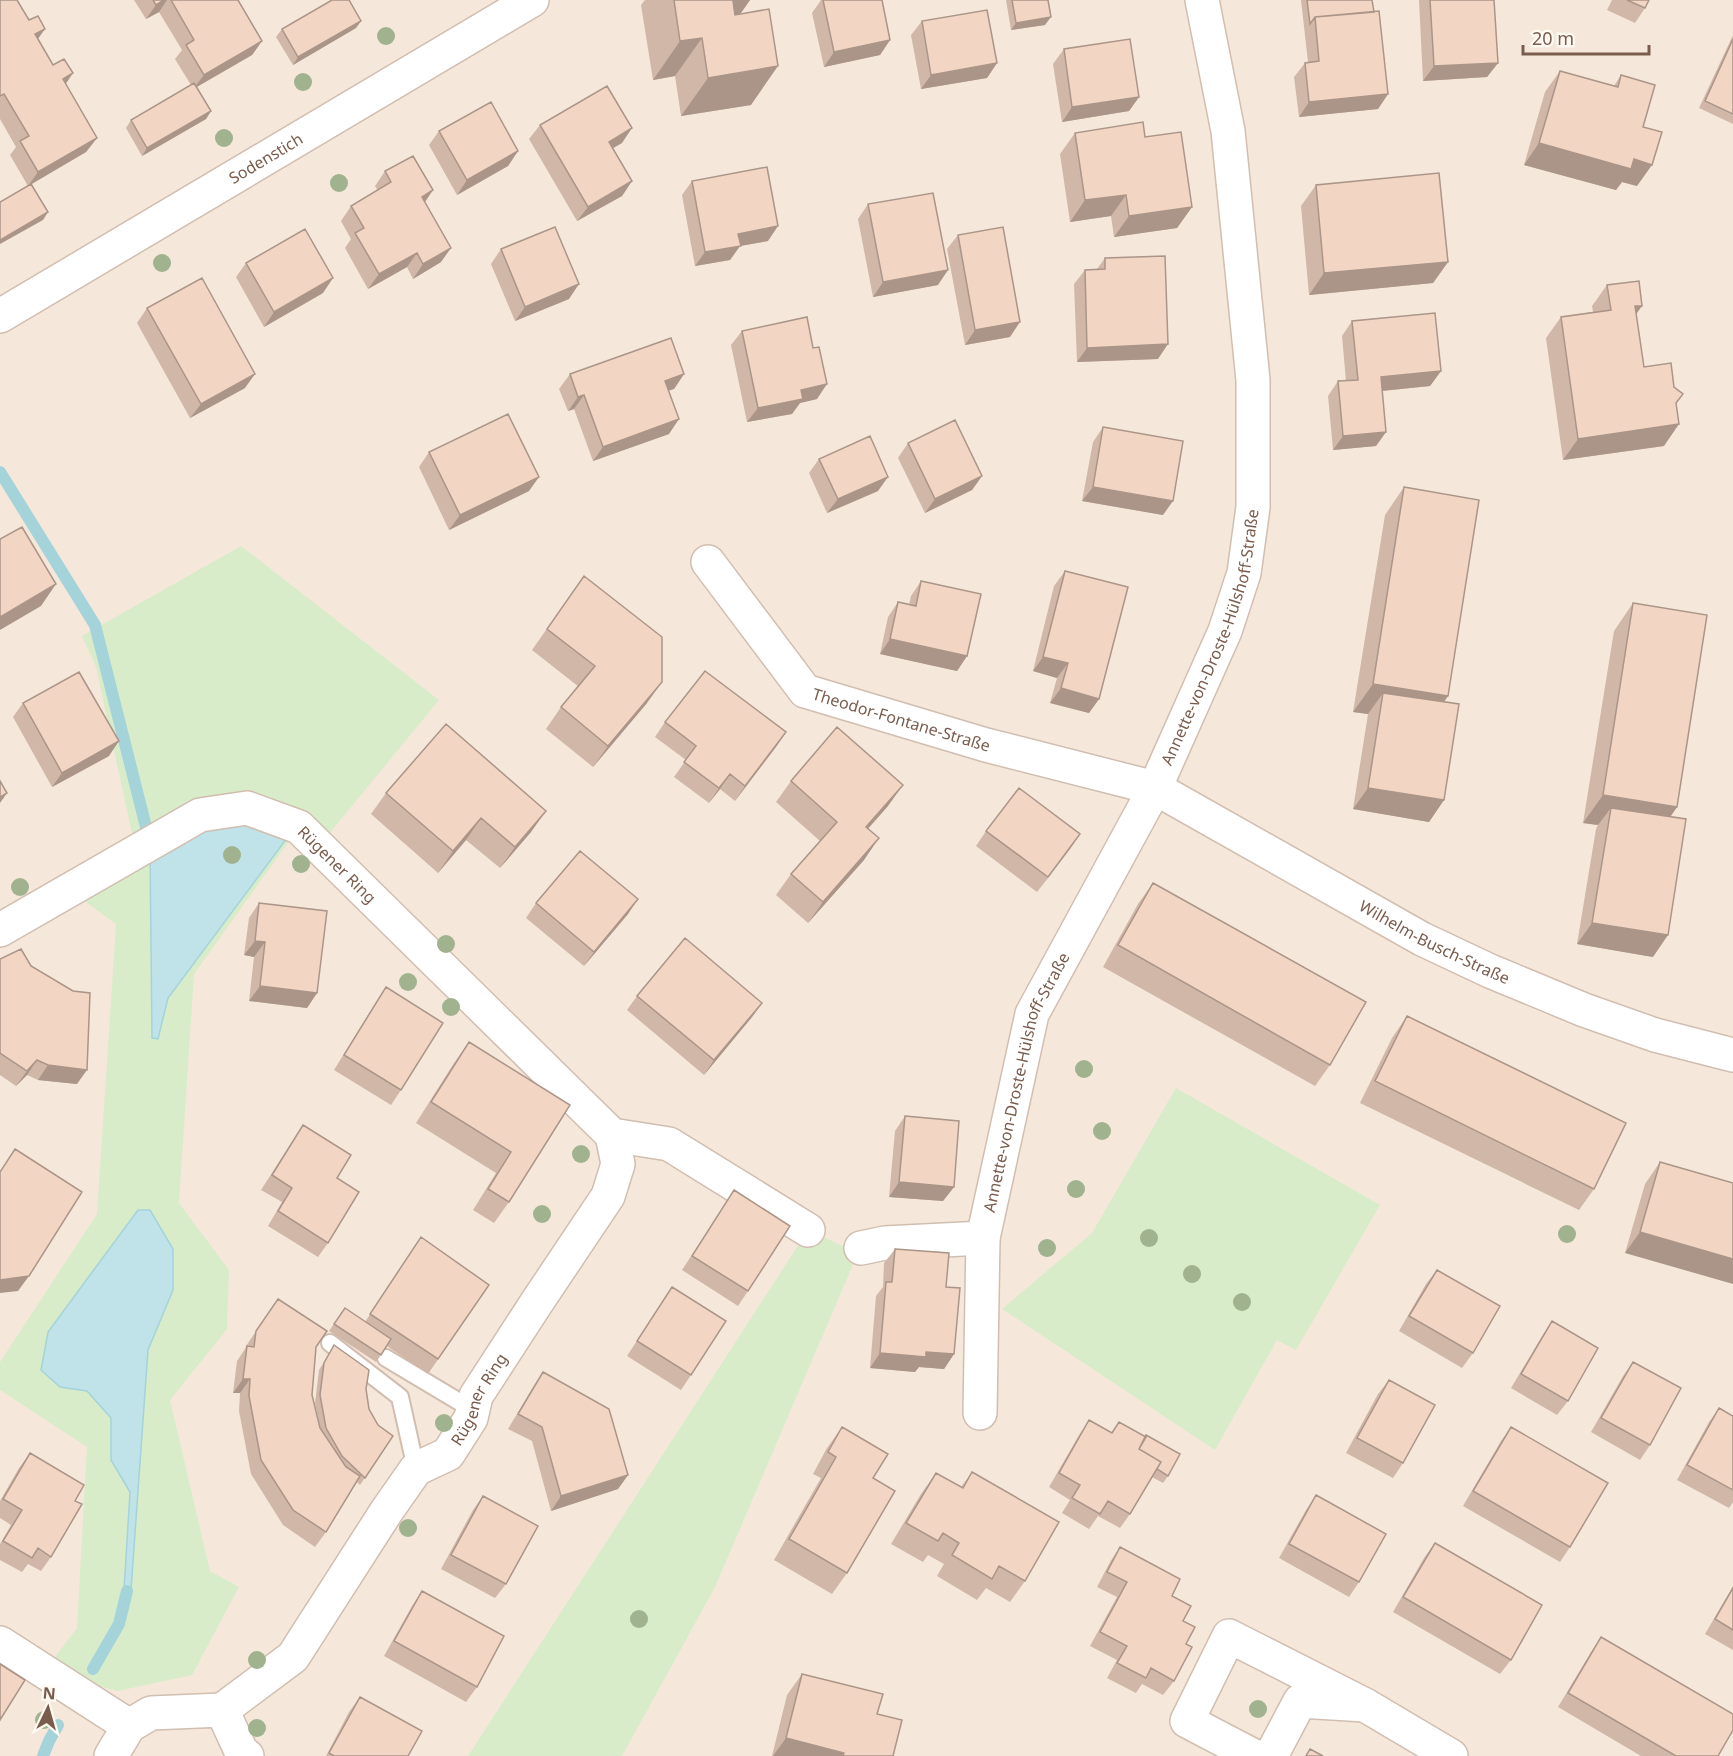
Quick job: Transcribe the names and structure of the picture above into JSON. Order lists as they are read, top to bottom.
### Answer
{
  "streets": {
    "street": [
      "Sodenstich",
      "Annette-von-Droste-Hülshoff-Straße",
      "Theodor-Fontane-Straße",
      "Rügener Ring",
      "Wilhelm-Busch-Straße"
    ]
  },
  "crossings": [
    ["Annette-von-Droste-Hülshoff-Straße", "Theodor-Fontane-Straße"],
    ["Annette-von-Droste-Hülshoff-Straße", "Wilhelm-Busch-Straße"],
    ["Theodor-Fontane-Straße", "Wilhelm-Busch-Straße"]
  ],
  "scale_bar": "20 m",
  "north": "top"
}
